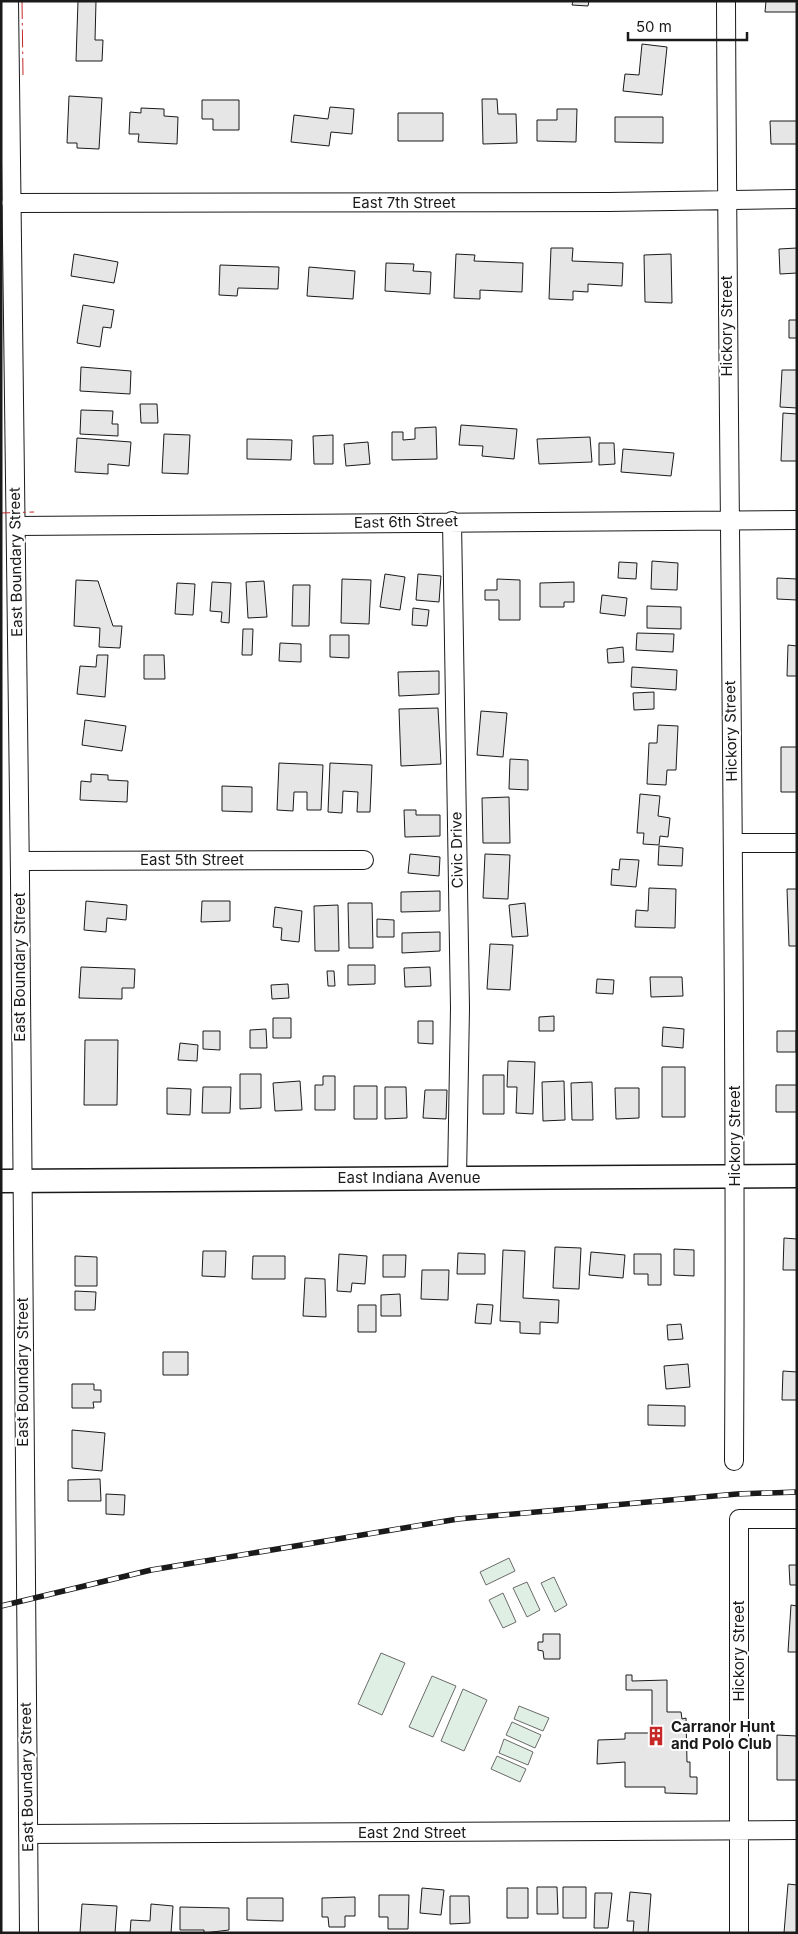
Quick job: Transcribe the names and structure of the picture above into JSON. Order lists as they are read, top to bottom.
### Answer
{
  "streets": {
    "main road": ["East Indiana Avenue"],
    "street": [
      "East 7th Street",
      "Hickory Street",
      "East 6th Street",
      "East Boundary Street",
      "Civic Drive",
      "East 5th Street",
      "East 2nd Street"
    ]
  },
  "crossings": [
    ["East 7th Street", "Hickory Street"],
    ["East 7th Street", "East Boundary Street"],
    ["Hickory Street", "East 6th Street"],
    ["Hickory Street", "East Indiana Avenue"],
    ["Hickory Street", "East 2nd Street"],
    ["East 6th Street", "East Boundary Street"],
    ["East 6th Street", "Civic Drive"],
    ["East Boundary Street", "East 5th Street"],
    ["East Boundary Street", "East Indiana Avenue"],
    ["East Boundary Street", "East 2nd Street"],
    ["Civic Drive", "East Indiana Avenue"]
  ],
  "places": {
    "building": ["Carranor Hunt and Polo Club"]
  },
  "scale_bar": "50 m"
}
